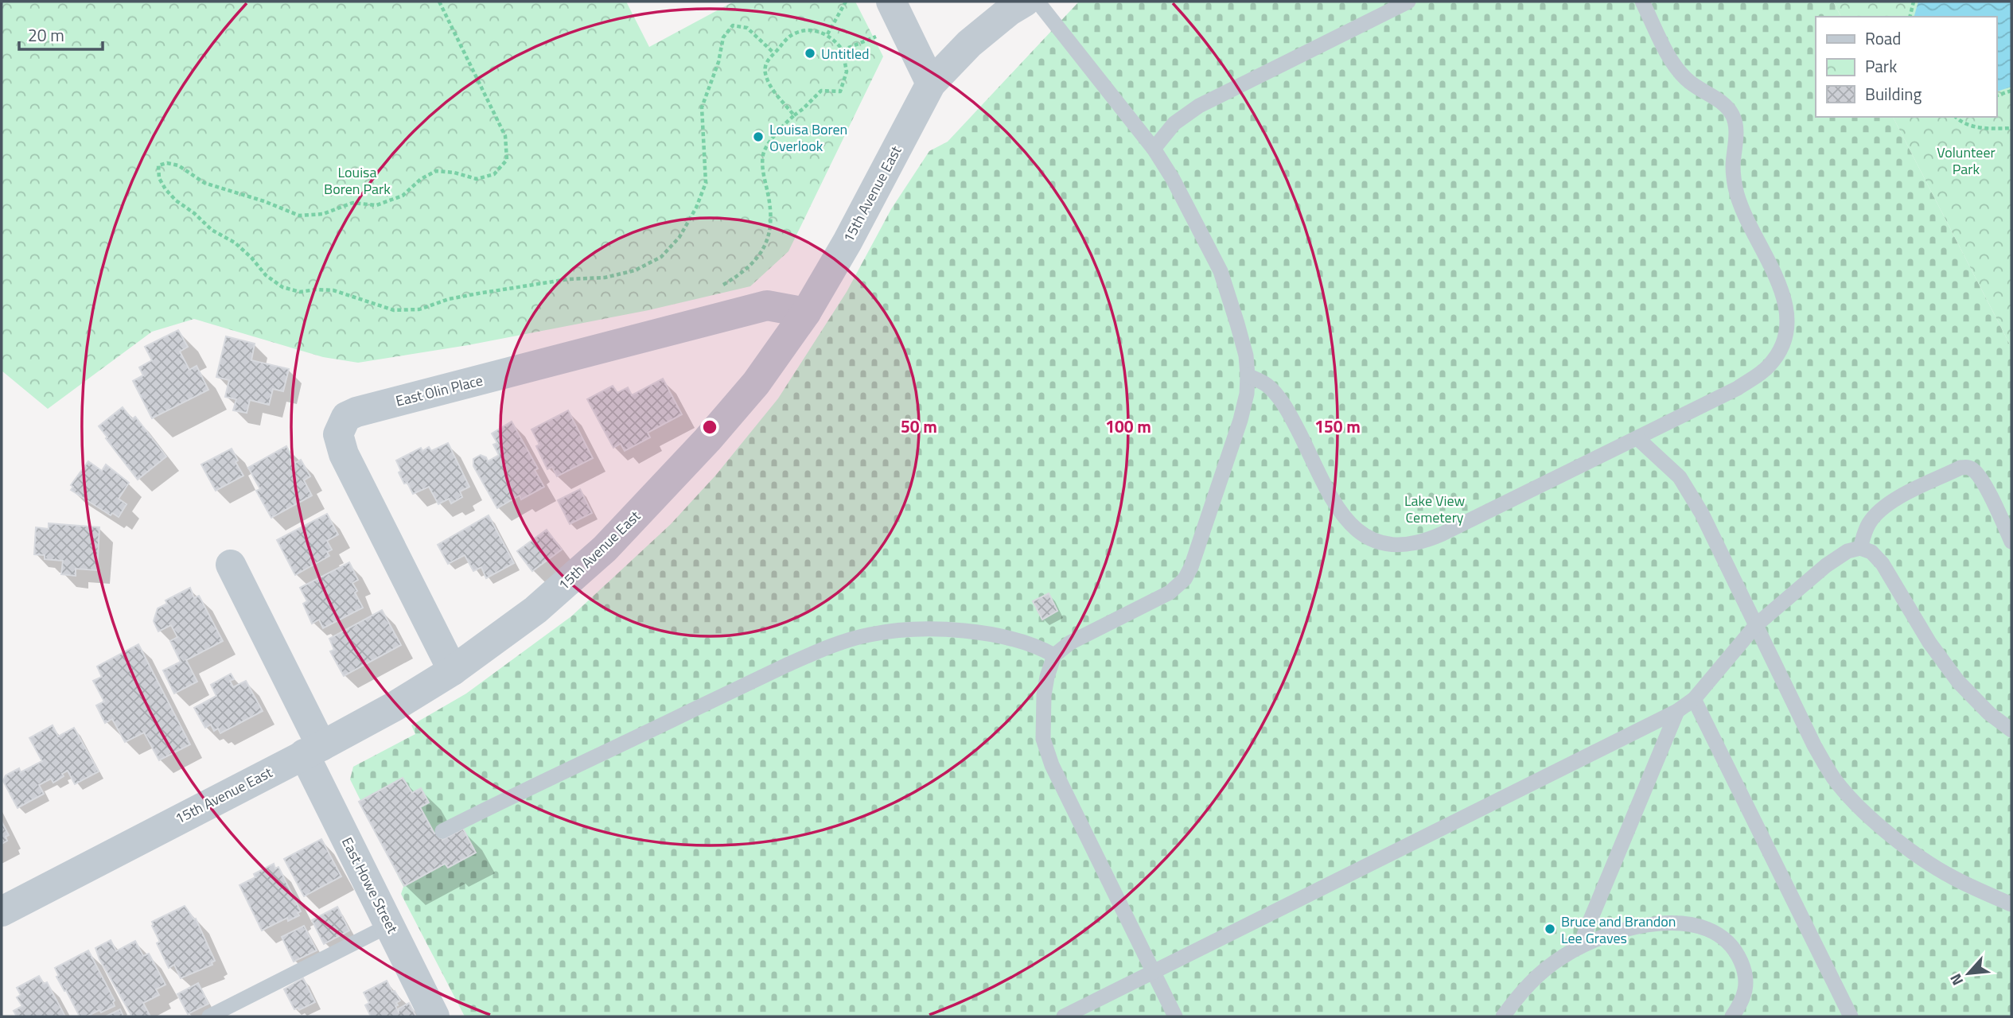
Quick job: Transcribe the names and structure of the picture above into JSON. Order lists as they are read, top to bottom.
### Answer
{
  "streets": {
    "street": ["15th Avenue East", "East Olin Place", "East Howe Street"]
  },
  "crossings": [
    ["15th Avenue East", "East Olin Place"],
    ["15th Avenue East", "East Howe Street"]
  ],
  "parks": ["Volunteer Park", "Louisa Boren Park", "Lake View Cemetery"],
  "places": ["Untitled", "Louisa Boren Overlook", "Bruce and Brandon Lee Graves"],
  "legend": ["Road", "Park", "Building"],
  "scale_bar": "20 m",
  "north": "bottom left",
  "rings": ["50 m", "100 m", "150 m"]
}
